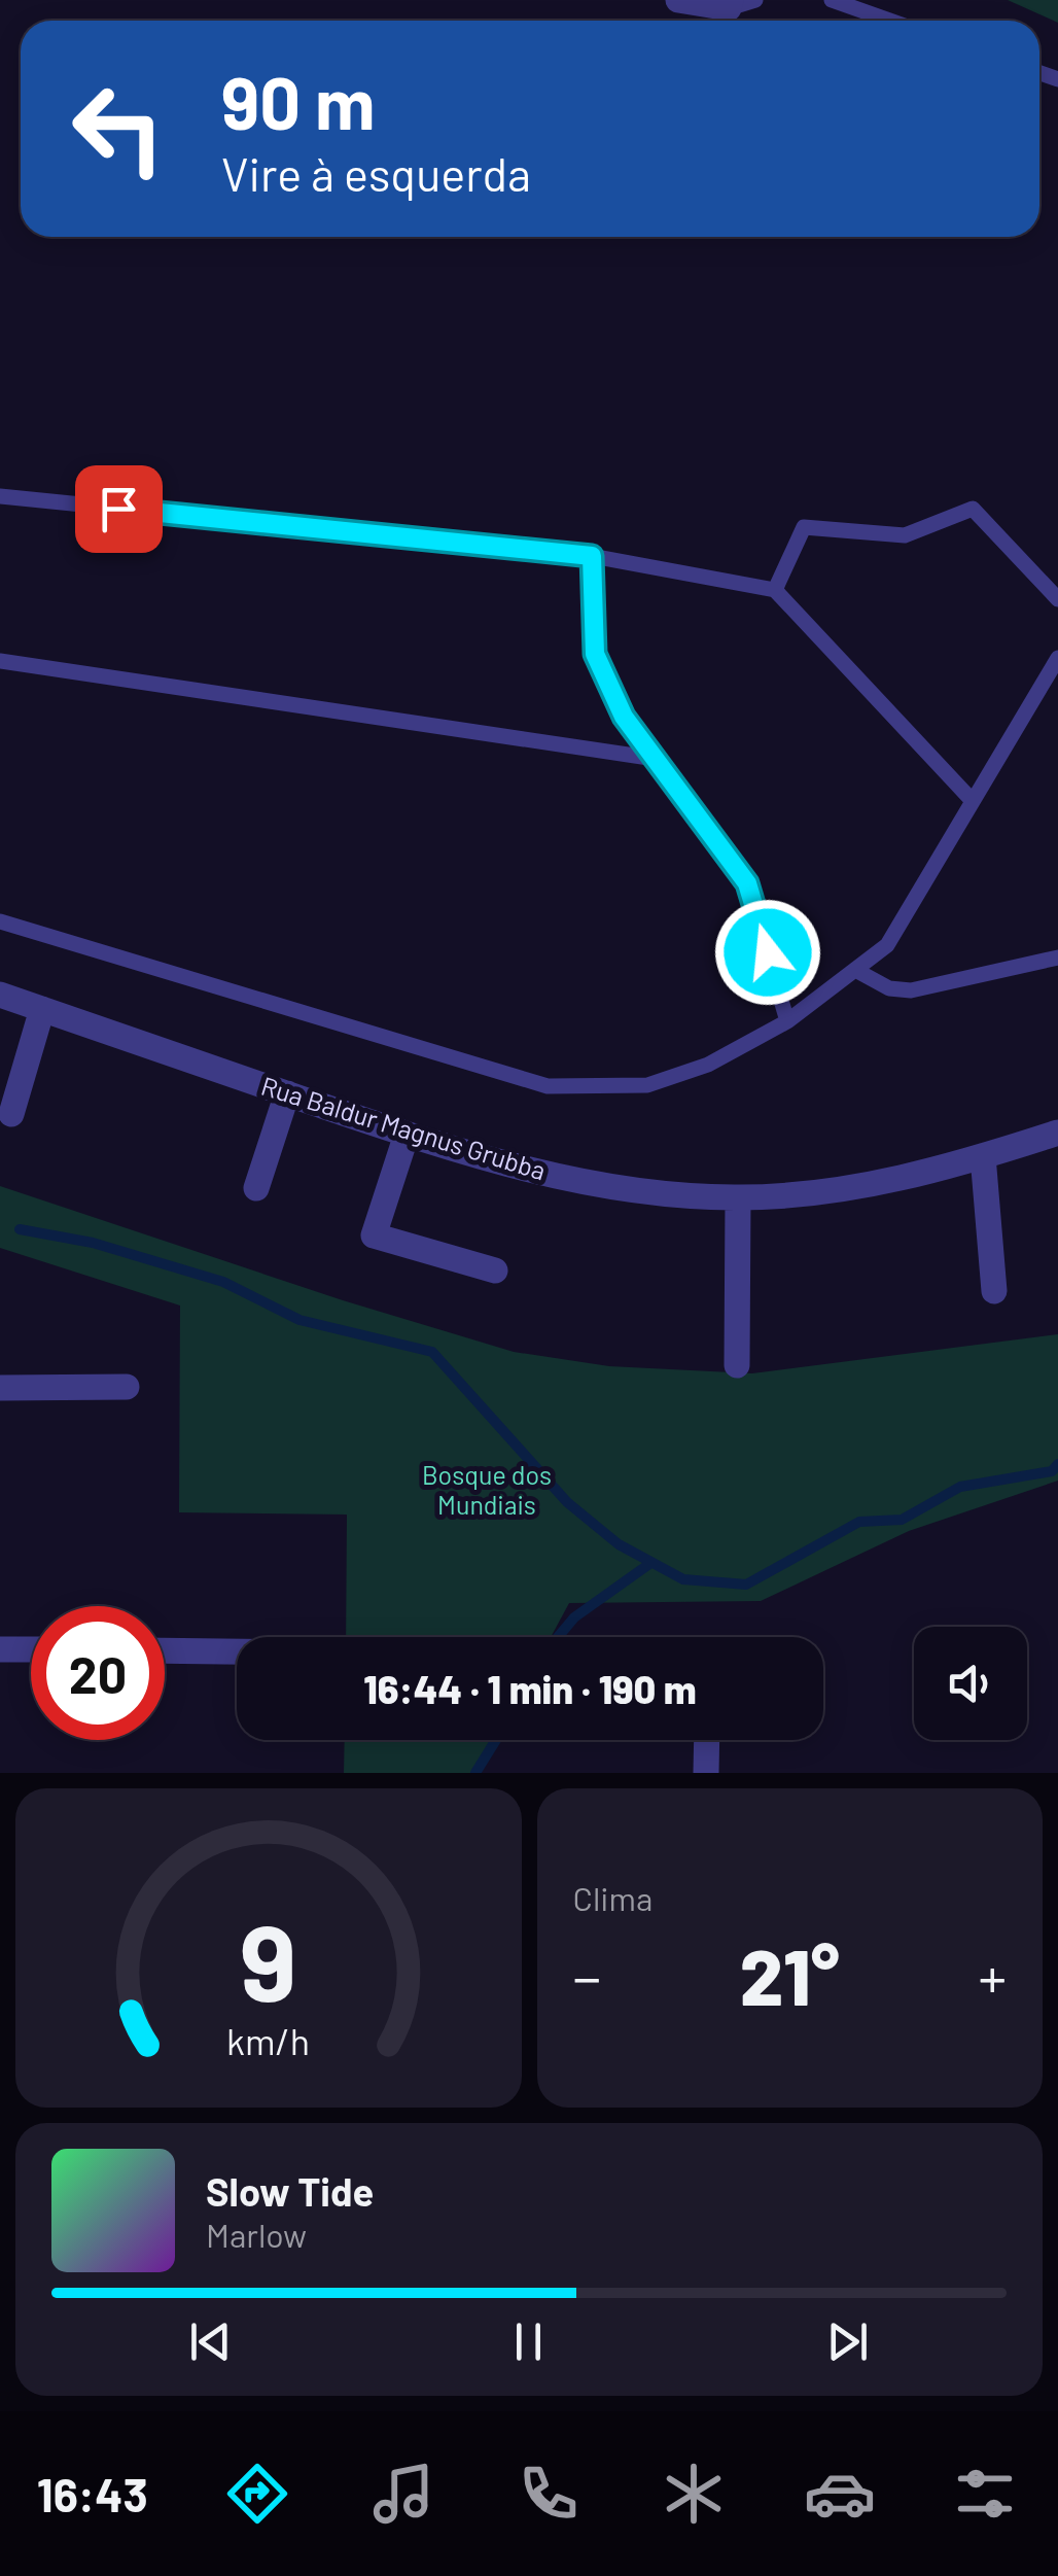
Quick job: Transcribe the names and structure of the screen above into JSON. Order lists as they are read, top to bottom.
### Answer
{
  "streets": {
    "street": ["Rua Baldur Magnus Grubba"]
  },
  "parks": ["Bosque dos Mundiais"],
  "page": {
    "turn": ["90 m", "Vire à esquerda"],
    "limit": "20",
    "trip": "16:44 · 1 min · 190 m",
    "tile": "Clima",
    "heat": ["−", "21°", "+"],
    "song": ["Slow Tide", "Marlow"],
    "tabs": "16:43",
    "gauge": ["9", "km/h"]
  }
}
